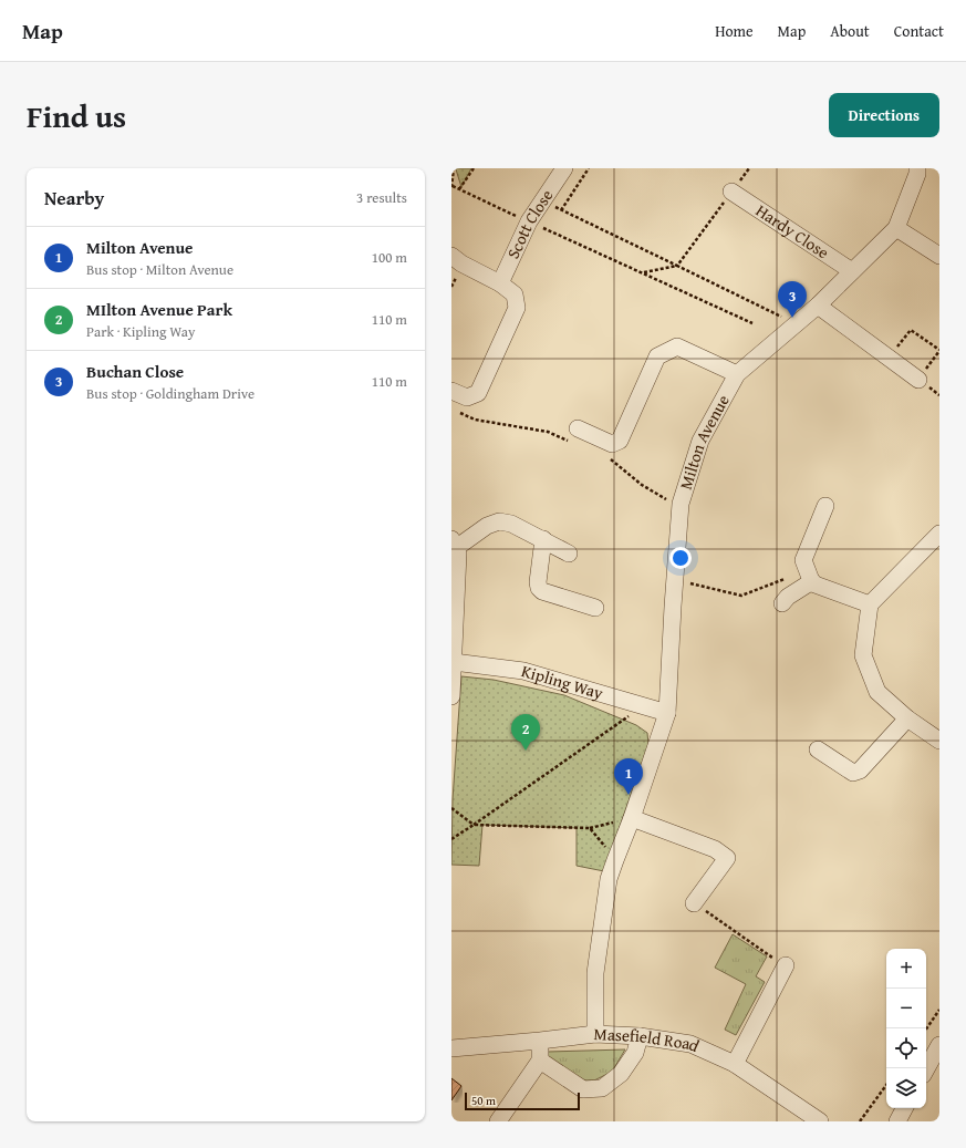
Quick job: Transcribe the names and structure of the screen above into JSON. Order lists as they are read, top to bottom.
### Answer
{
  "streets": {
    "street": [
      "Scott Close",
      "Hardy Close",
      "Milton Avenue",
      "Kipling Way",
      "Masefield Road"
    ]
  },
  "crossings": [
    ["Milton Avenue", "Kipling Way"],
    ["Milton Avenue", "Masefield Road"]
  ],
  "scale_bar": "50 m",
  "page": {
    "header": "Map",
    "nav": [
      "Home",
      "Map",
      "About",
      "Contact"
    ],
    "title": "Find us",
    "buttons": "Directions",
    "heading": ["Nearby", "3 results"],
    "list": [
      {
        "mark": "1",
        "name": "Milton Avenue",
        "note": "Bus stop · Milton Avenue",
        "value": "100 m"
      },
      {
        "mark": "2",
        "name": "MIlton Avenue Park",
        "note": "Park · Kipling Way",
        "value": "110 m"
      },
      {
        "mark": "3",
        "name": "Buchan Close",
        "note": "Bus stop · Goldingham Drive",
        "value": "110 m"
      }
    ],
    "pins": ["3", "2", "1"],
    "map_buttons": ["+", "−"],
    "scale": "50 m"
  }
}
